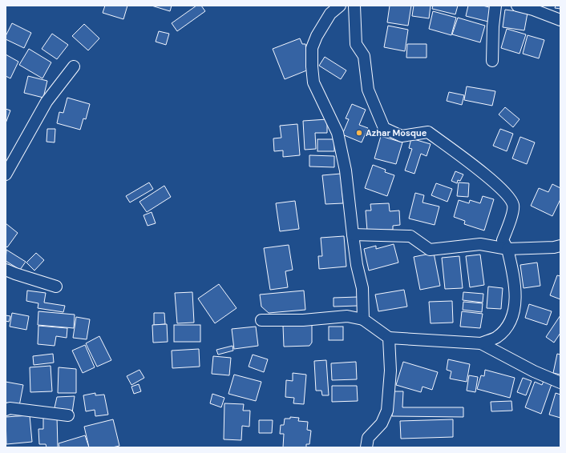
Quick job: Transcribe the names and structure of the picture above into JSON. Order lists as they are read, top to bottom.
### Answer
{
  "places": ["Azhar Mosque"]
}
